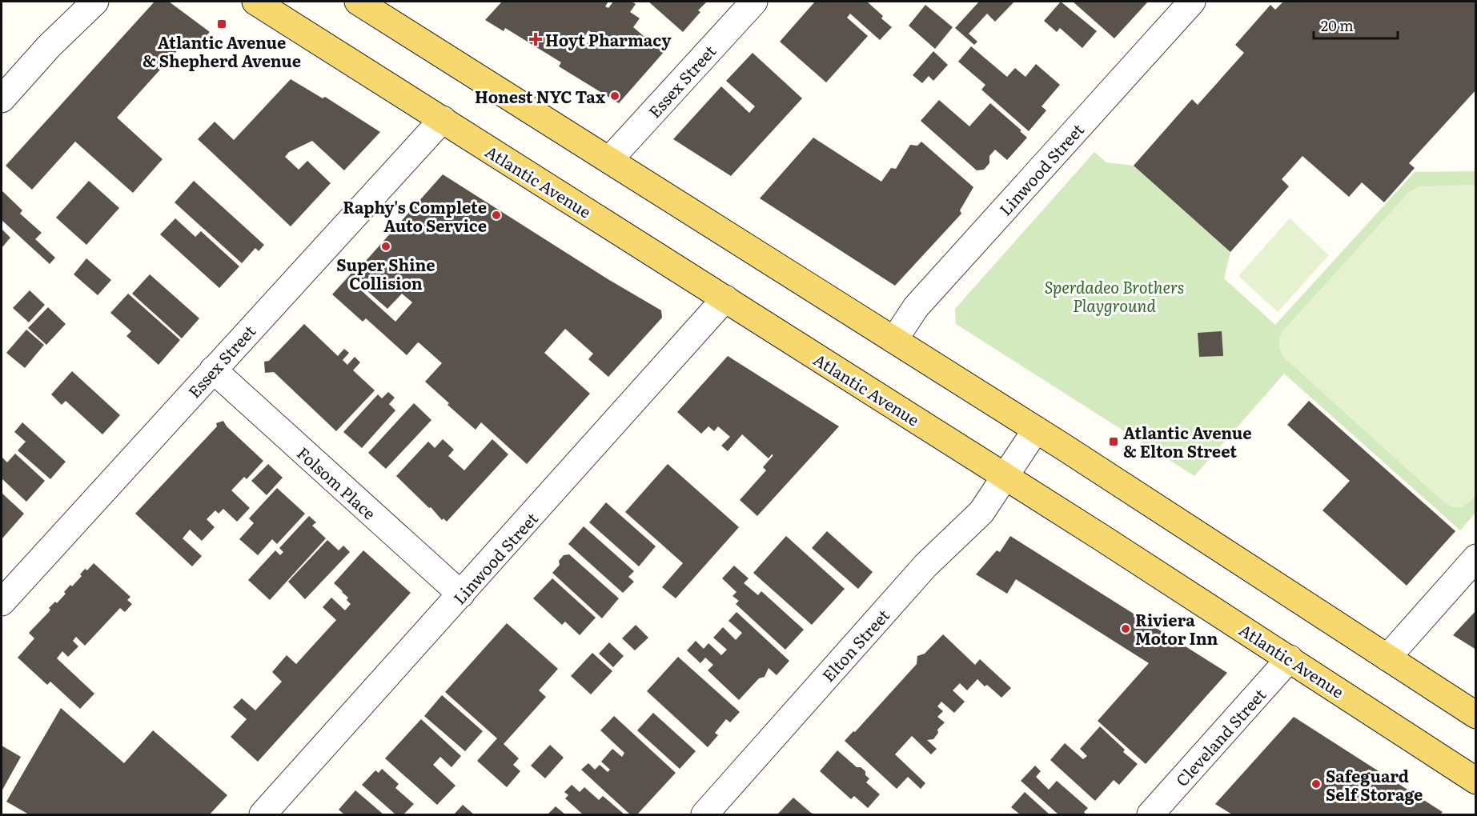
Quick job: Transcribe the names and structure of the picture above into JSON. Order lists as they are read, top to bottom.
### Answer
{
  "streets": {
    "main road": ["Atlantic Avenue"],
    "street": [
      "Essex Street",
      "Linwood Street",
      "Folsom Place",
      "Elton Street",
      "Cleveland Street"
    ]
  },
  "crossings": [
    ["Essex Street", "Atlantic Avenue"],
    ["Essex Street", "Folsom Place"],
    ["Linwood Street", "Atlantic Avenue"],
    ["Linwood Street", "Folsom Place"],
    ["Atlantic Avenue", "Elton Street"],
    ["Atlantic Avenue", "Cleveland Street"]
  ],
  "parks": ["Sperdadeo Brothers Playground"],
  "places": {
    "transit": ["Atlantic Avenue & Shepherd Avenue", "Atlantic Avenue & Elton Street"],
    "health": ["Hoyt Pharmacy"],
    "other": [
      "Honest NYC Tax",
      "Raphy's Complete Auto Service",
      "Super Shine Collision",
      "Riviera Motor Inn",
      "Safeguard Self Storage"
    ]
  },
  "scale_bar": "20 m"
}
